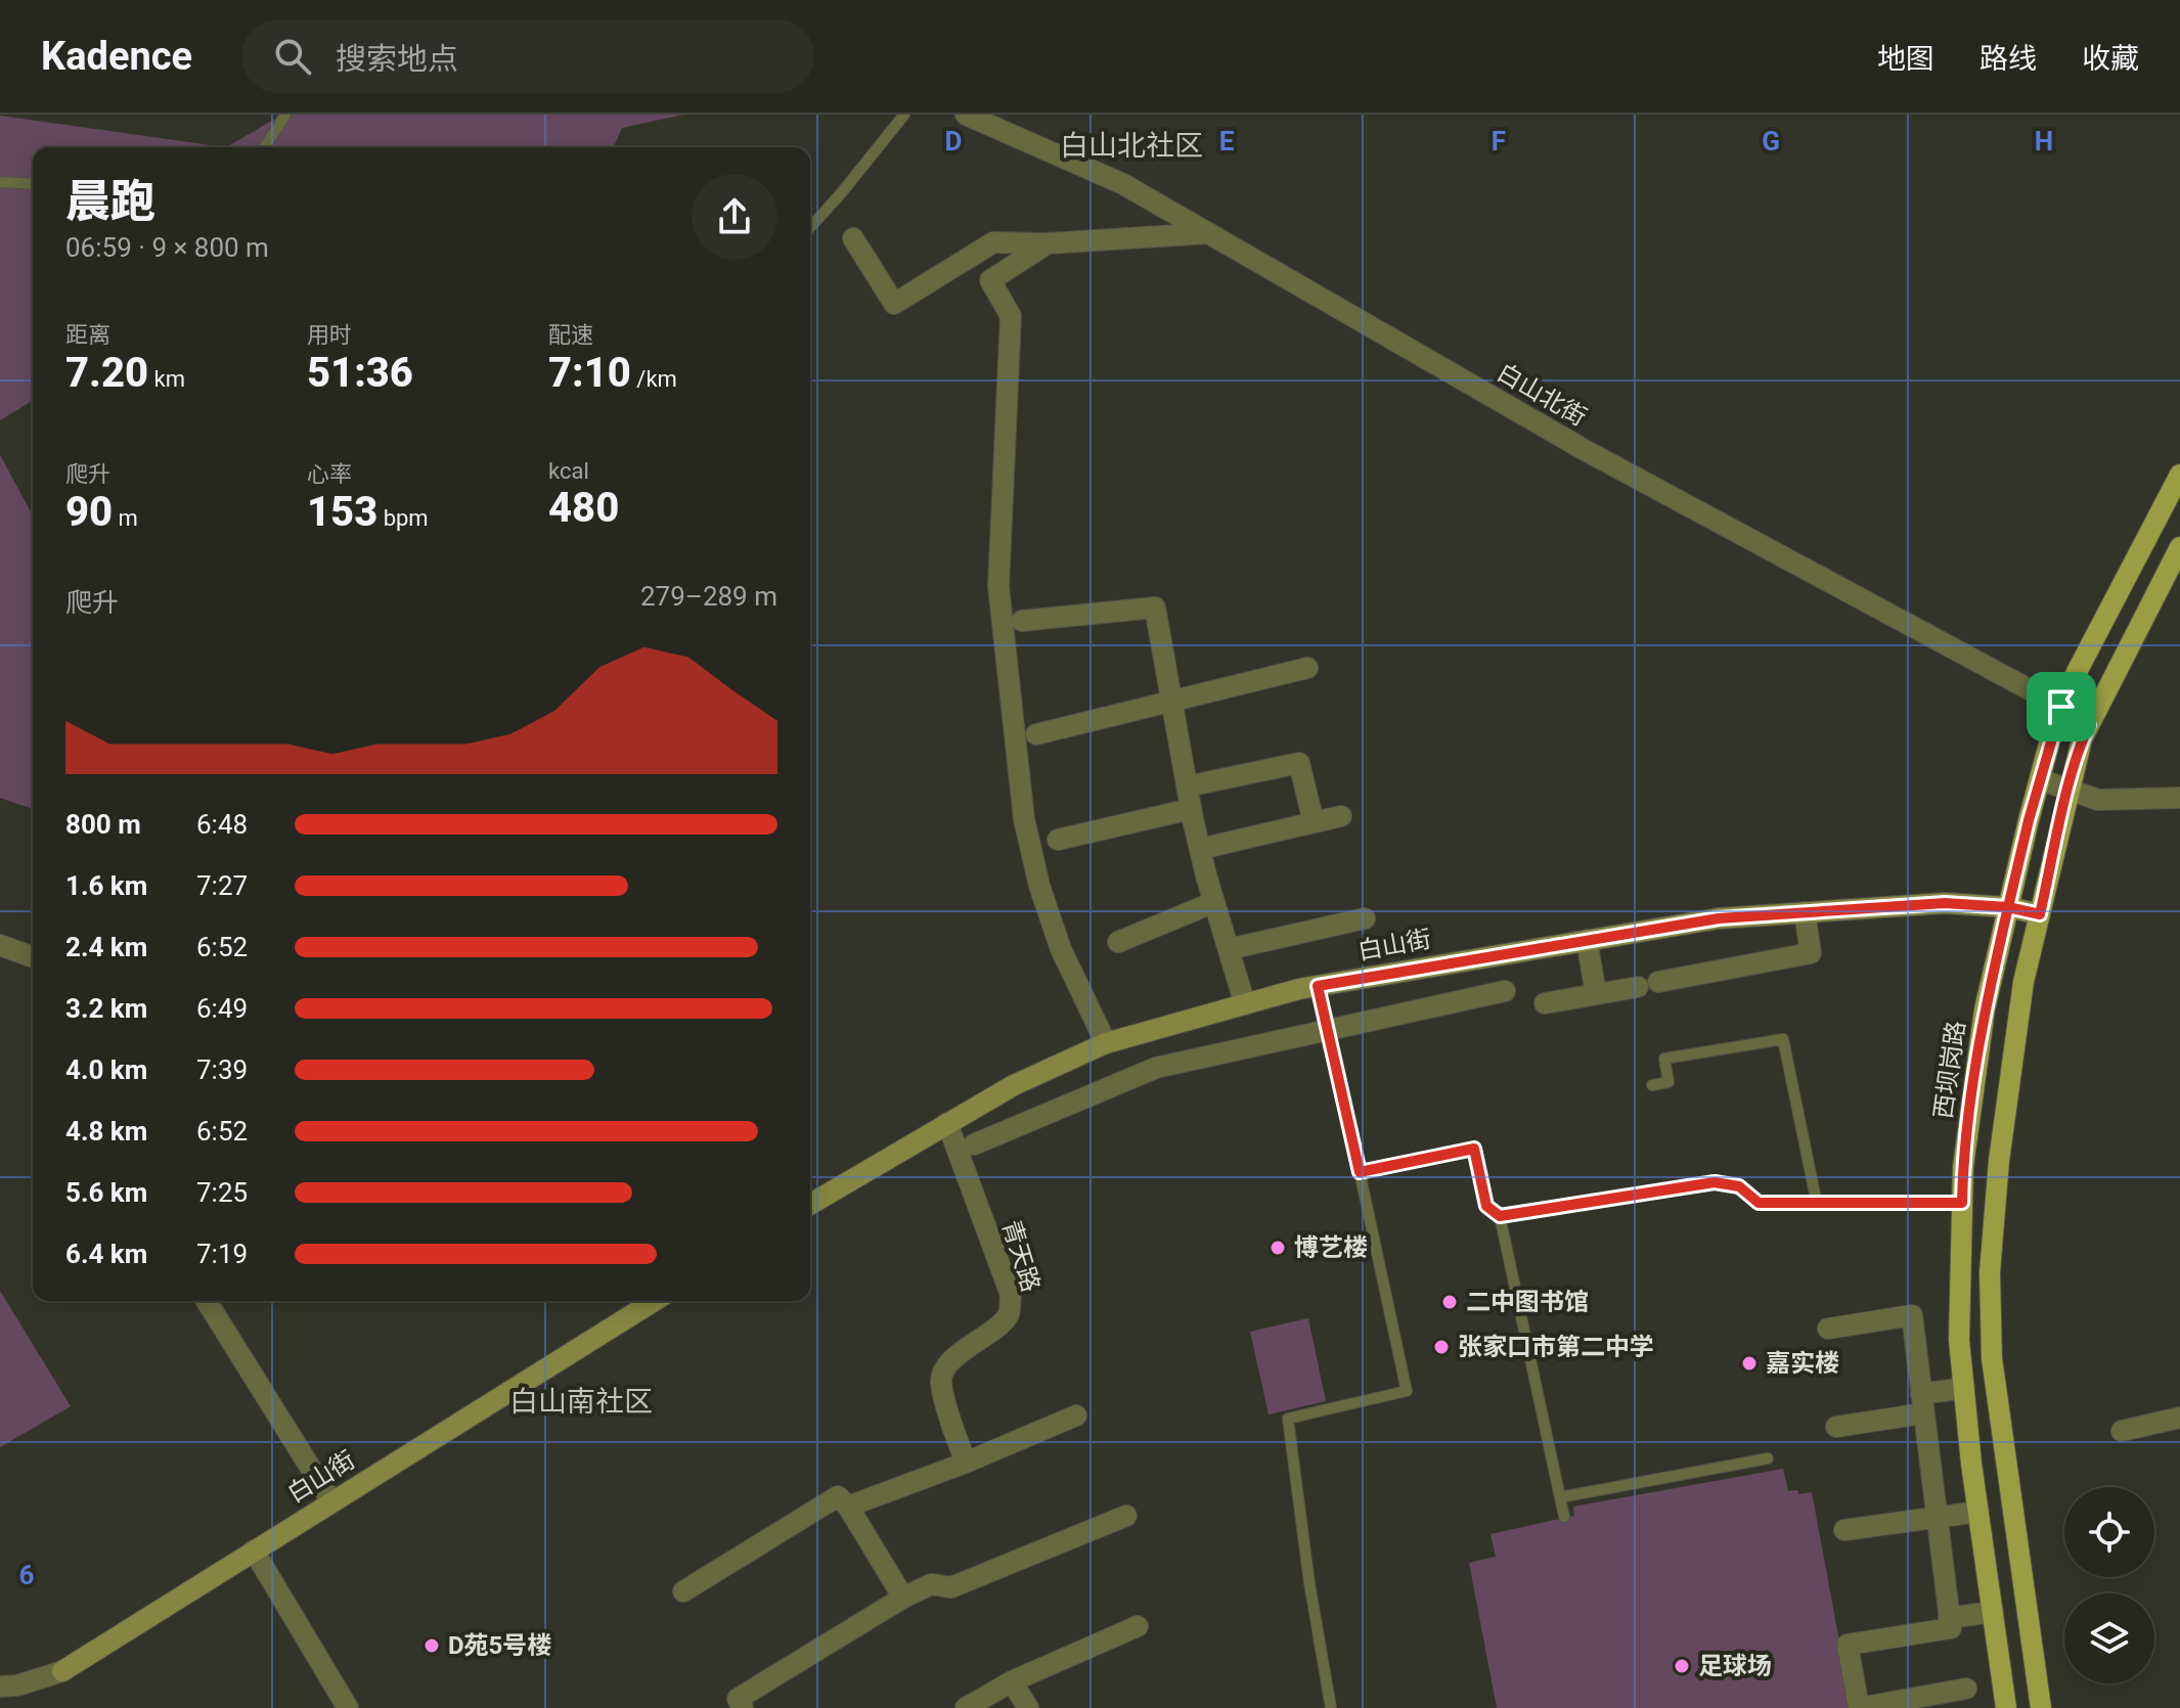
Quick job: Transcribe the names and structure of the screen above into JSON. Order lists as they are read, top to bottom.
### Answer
{
  "streets": {
    "main road": ["白山街", "西坝岗路"],
    "street": ["白山北街", "青天路"]
  },
  "crossings": [
    ["白山北街", "西坝岗路"],
    ["白山街", "西坝岗路"],
    ["白山街", "青天路"]
  ],
  "districts": ["白山北社区", "白山南社区"],
  "places": [
    "博艺楼",
    "二中图书馆",
    "张家口市第二中学",
    "嘉实楼",
    "D苑5号楼",
    "足球场"
  ],
  "page": {
    "header": "Kadence",
    "search": "搜索地点",
    "nav": ["地图", "路线", "收藏"],
    "heading": ["晨跑", "06:59 · 9 × 800 m"],
    "stats": [
      ["距离", "7.20 km"],
      ["用时", "51:36"],
      ["配速", "7:10 /km"],
      ["爬升", "90 m"],
      ["心率", "153 bpm"],
      ["kcal", "480"]
    ],
    "chart": ["爬升", "279–289 m"],
    "list": [
      {
        "name": "800 m",
        "note": "6:48"
      },
      {
        "name": "1.6 km",
        "note": "7:27"
      },
      {
        "name": "2.4 km",
        "note": "6:52"
      },
      {
        "name": "3.2 km",
        "note": "6:49"
      },
      {
        "name": "4.0 km",
        "note": "7:39"
      },
      {
        "name": "4.8 km",
        "note": "6:52"
      },
      {
        "name": "5.6 km",
        "note": "7:25"
      },
      {
        "name": "6.4 km",
        "note": "7:19"
      }
    ]
  },
  "grid": {
    "columns": [
      "D",
      "E",
      "F",
      "G",
      "H"
    ],
    "rows": ["6"]
  }
}
